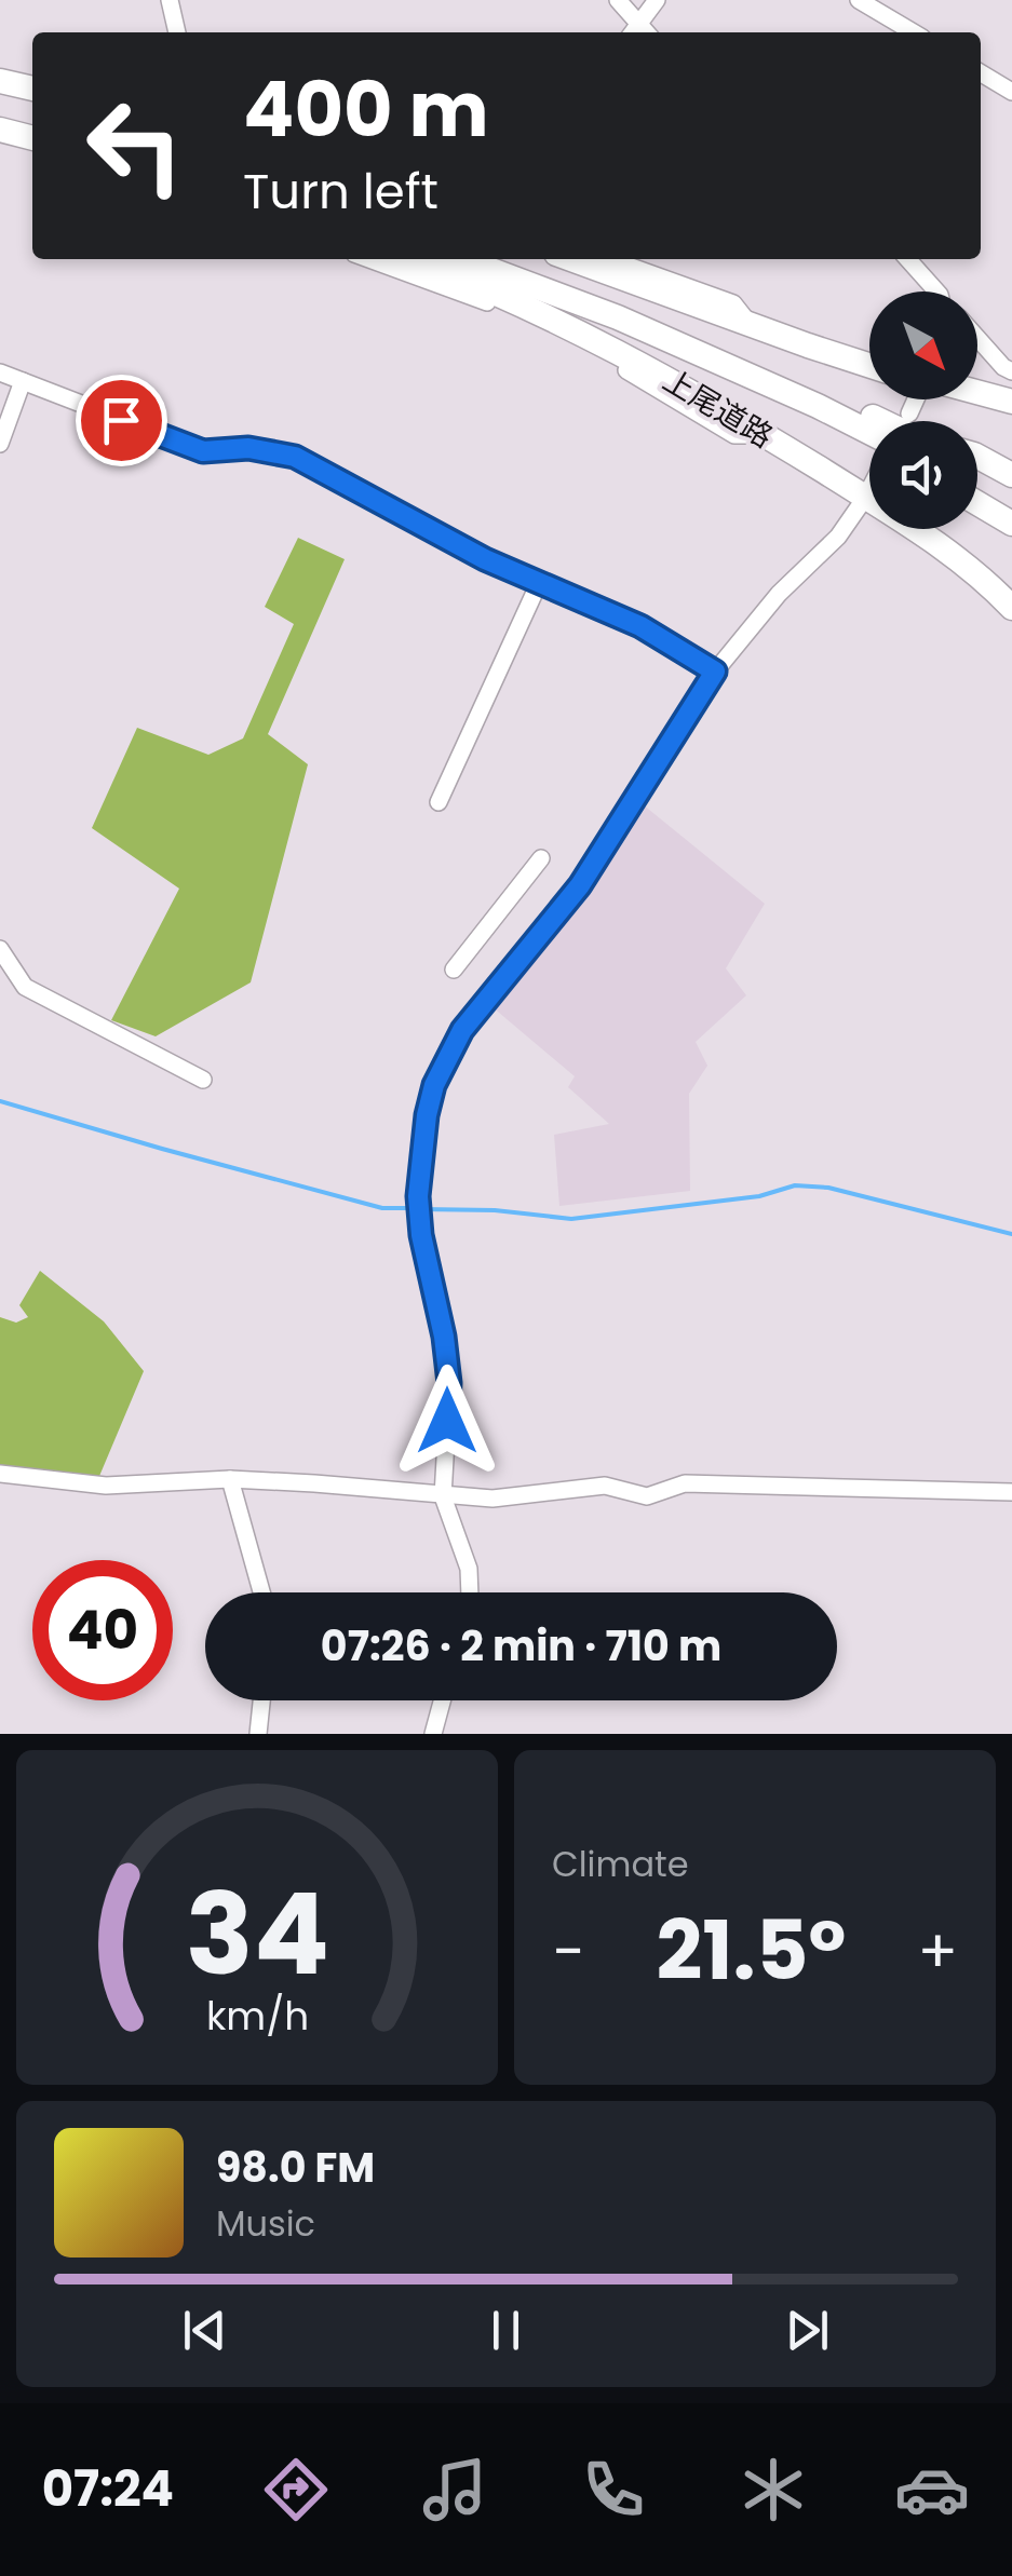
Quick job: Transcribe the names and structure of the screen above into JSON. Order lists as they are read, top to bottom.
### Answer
{
  "streets": {
    "highway": ["上尾道路"]
  },
  "north": "bottom right",
  "page": {
    "turn": ["400 m", "Turn left"],
    "limit": "40",
    "trip": "07:26 · 2 min · 710 m",
    "tile": "Climate",
    "heat": ["−", "21.5°", "+"],
    "song": ["98.0 FM", "Music"],
    "tabs": "07:24",
    "gauge": ["34", "km/h"]
  }
}
